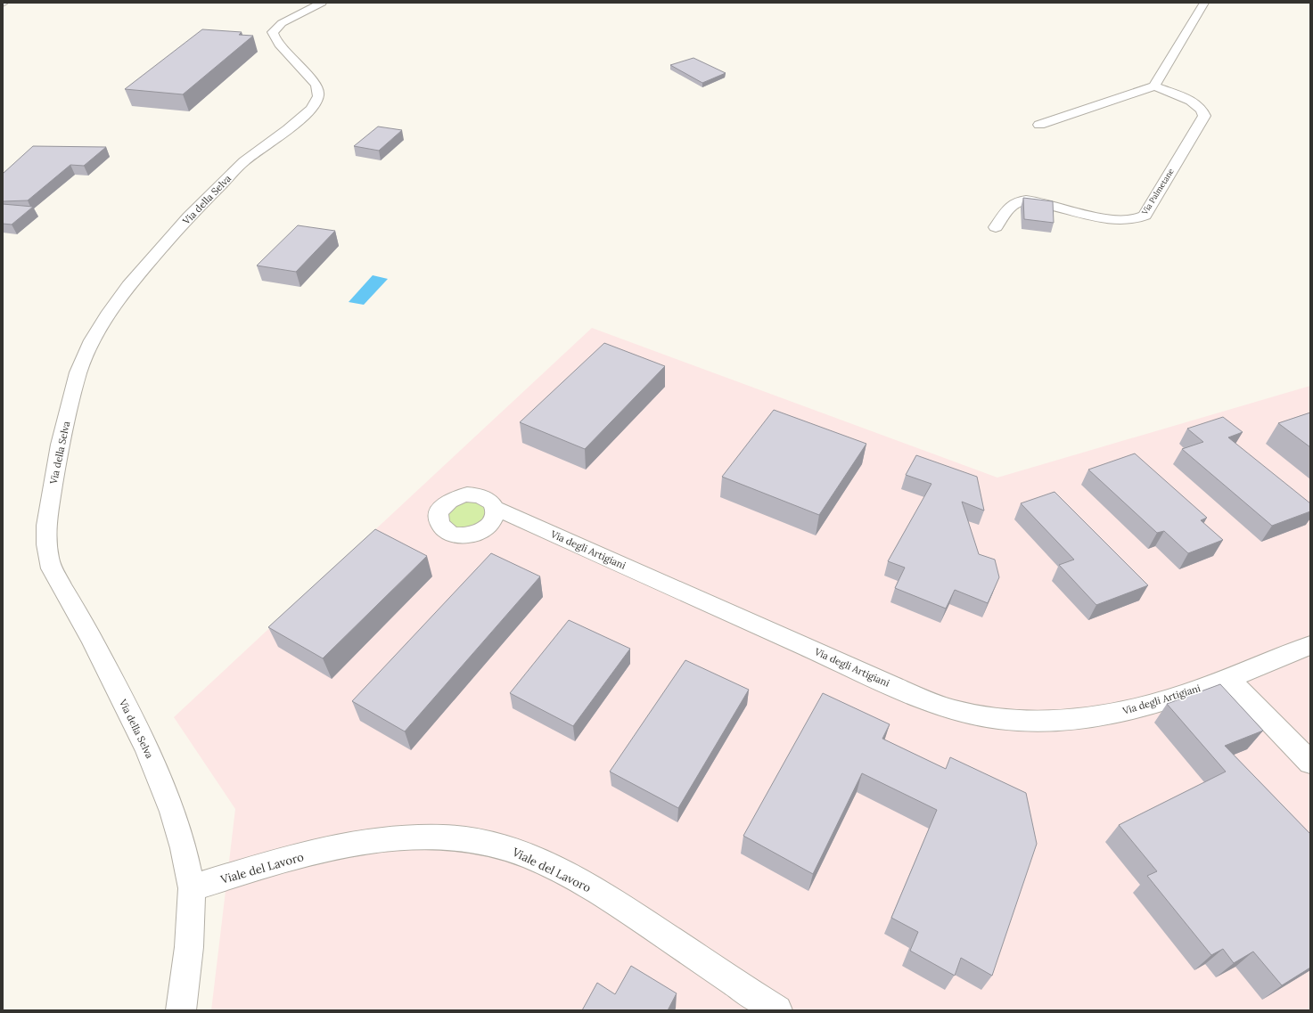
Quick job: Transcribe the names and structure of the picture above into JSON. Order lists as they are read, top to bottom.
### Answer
{
  "streets": {
    "street": [
      "Via Palmetane",
      "Via della Selva",
      "Via degli Artigiani",
      "Viale del Lavoro"
    ]
  },
  "crossings": [
    ["Via della Selva", "Viale del Lavoro"]
  ]
}
